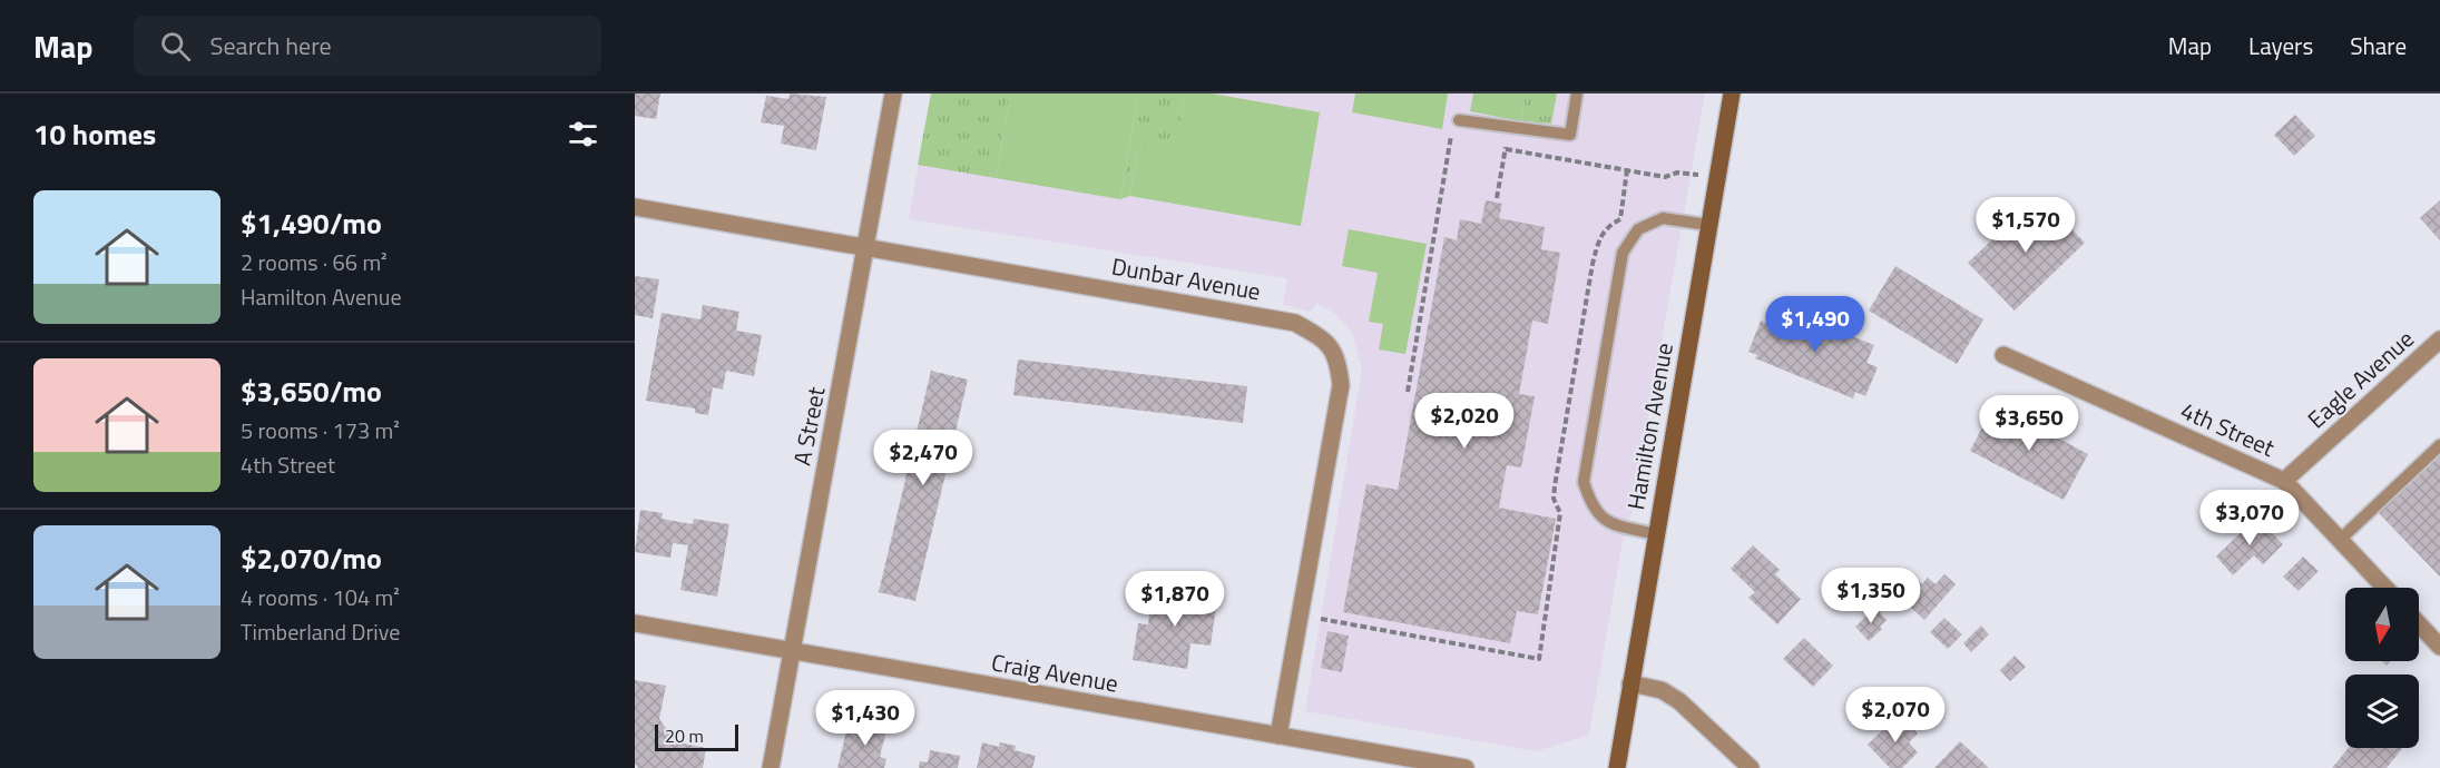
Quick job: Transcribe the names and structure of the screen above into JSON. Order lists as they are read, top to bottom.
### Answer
{
  "streets": {
    "street": [
      "Dunbar Avenue",
      "Eagle Avenue",
      "A Street",
      "Hamilton Avenue",
      "4th Street",
      "Craig Avenue"
    ]
  },
  "crossings": [
    ["Dunbar Avenue", "A Street"],
    ["Dunbar Avenue", "Craig Avenue"],
    ["Eagle Avenue", "4th Street"],
    ["A Street", "Craig Avenue"]
  ],
  "scale_bar": "20 m",
  "north": "bottom",
  "page": {
    "header": "Map",
    "search": "Search here",
    "nav": ["Map", "Layers", "Share"],
    "heading": "10 homes",
    "list": [
      {
        "name": "$1,490/mo",
        "note": "2 rooms · 66 m² · Hamilton Avenue"
      },
      {
        "name": "$3,650/mo",
        "note": "5 rooms · 173 m² · 4th Street"
      },
      {
        "name": "$2,070/mo",
        "note": "4 rooms · 104 m² · Timberland Drive"
      }
    ],
    "price": [
      "$1,570",
      "$1,490",
      "$2,020",
      "$3,650",
      "$2,470",
      "$3,070",
      "$1,350",
      "$1,870",
      "$2,070",
      "$1,430"
    ],
    "scale": "20 m"
  }
}
